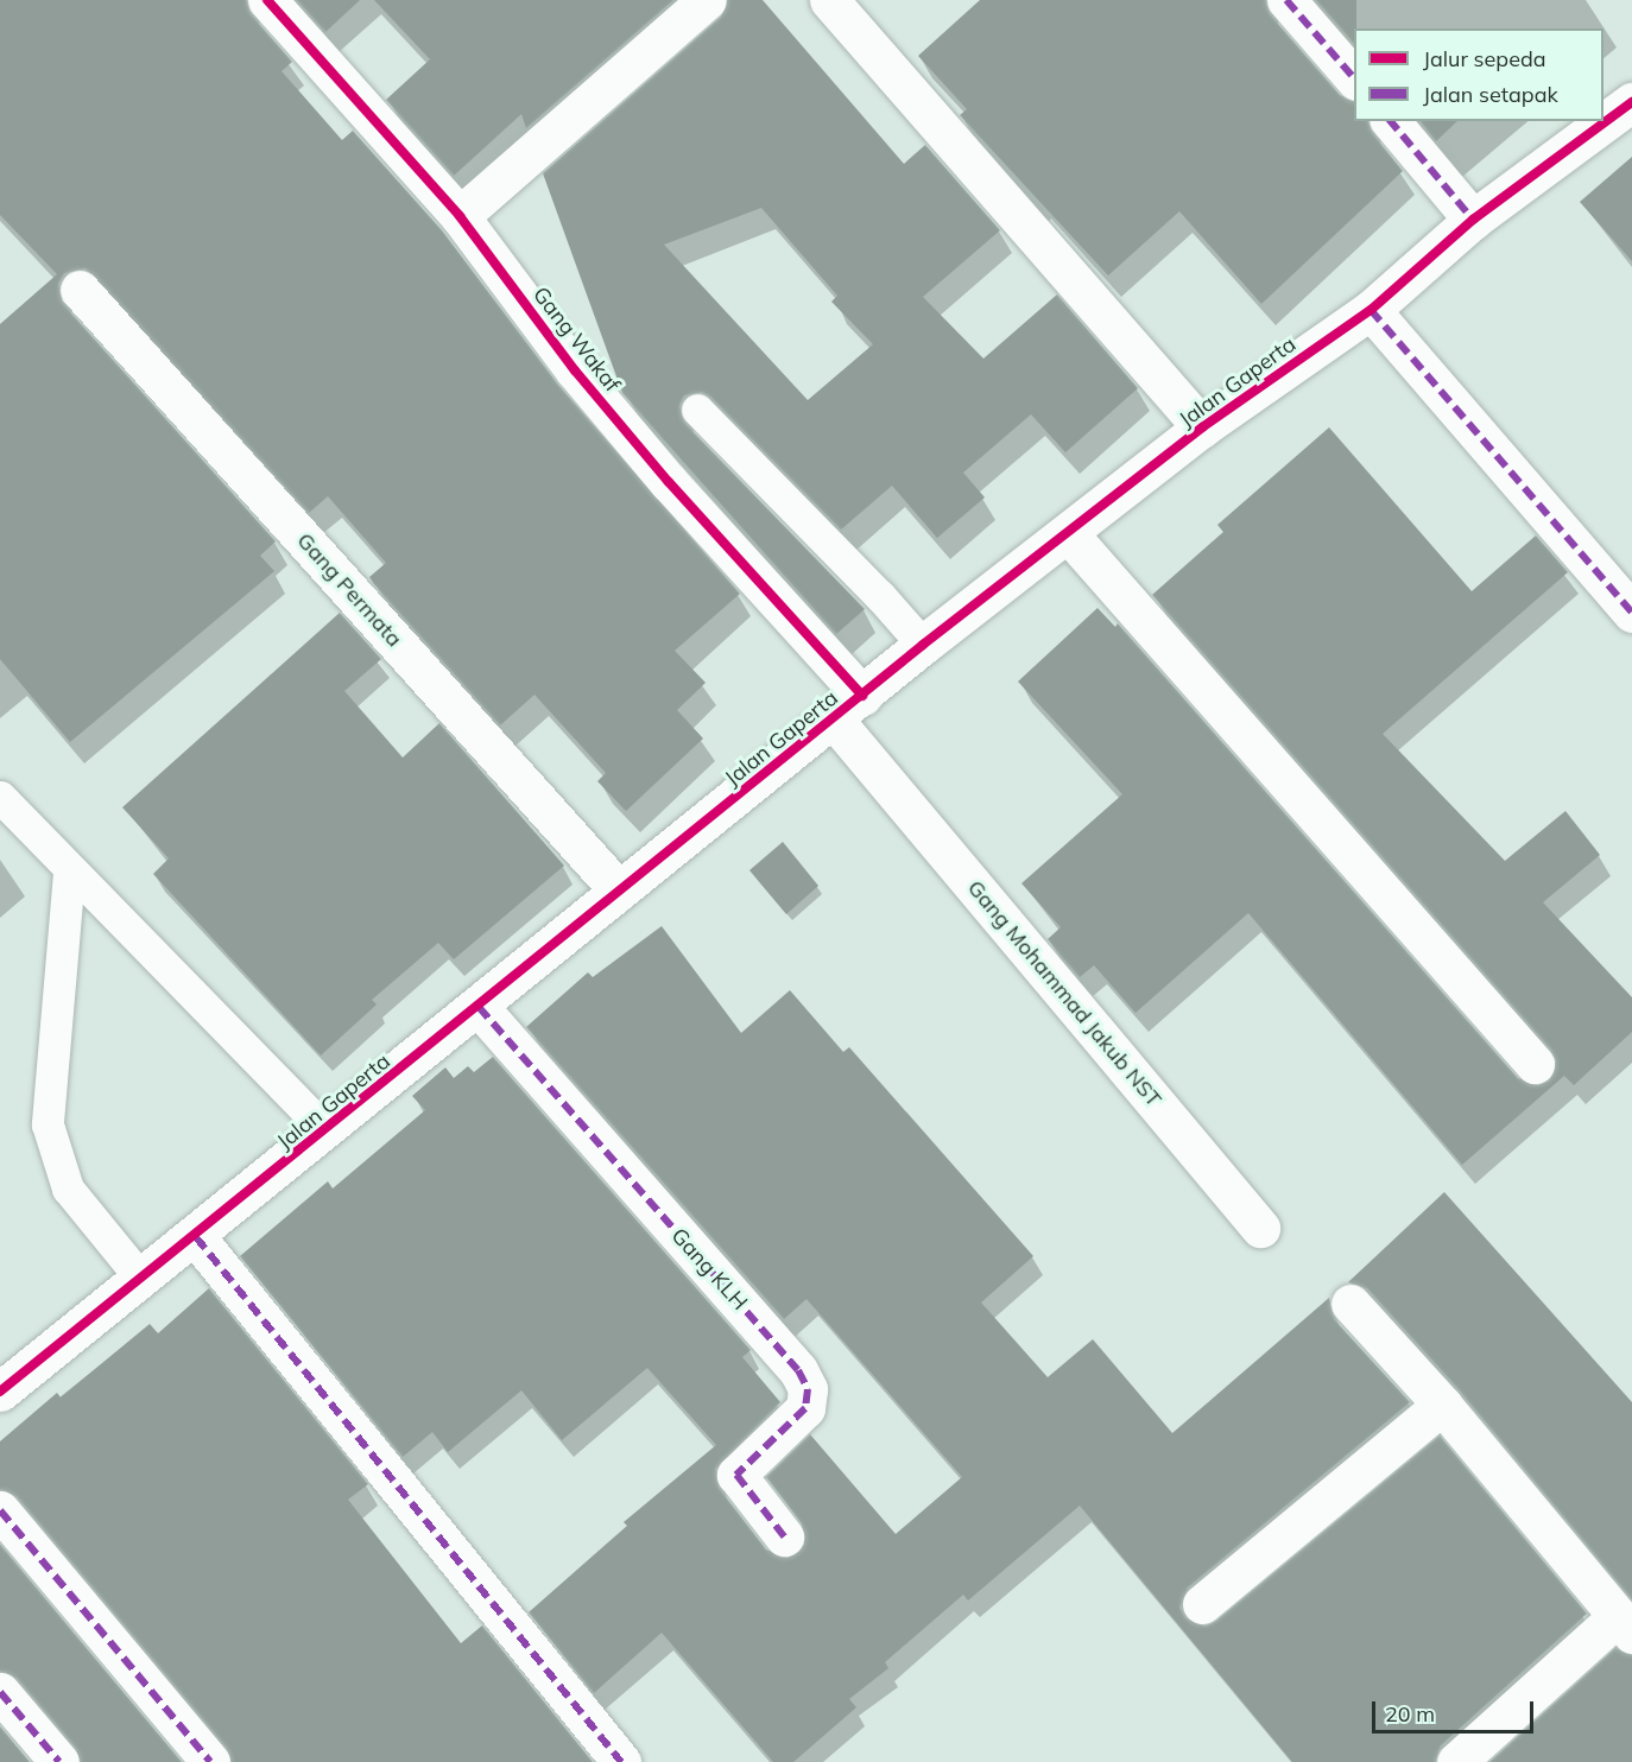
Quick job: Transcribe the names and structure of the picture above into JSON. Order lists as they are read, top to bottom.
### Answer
{
  "streets": {
    "street": [
      "Gang Wakaf",
      "Jalan Gaperta",
      "Gang Permata",
      "Gang Mohammad Jakub NST",
      "Gang KLH"
    ]
  },
  "crossings": [
    ["Gang Wakaf", "Jalan Gaperta"],
    ["Gang Wakaf", "Gang Mohammad Jakub NST"],
    ["Jalan Gaperta", "Gang Permata"],
    ["Jalan Gaperta", "Gang KLH"]
  ],
  "legend": ["Jalur sepeda", "Jalan setapak"],
  "scale_bar": "20 m"
}
